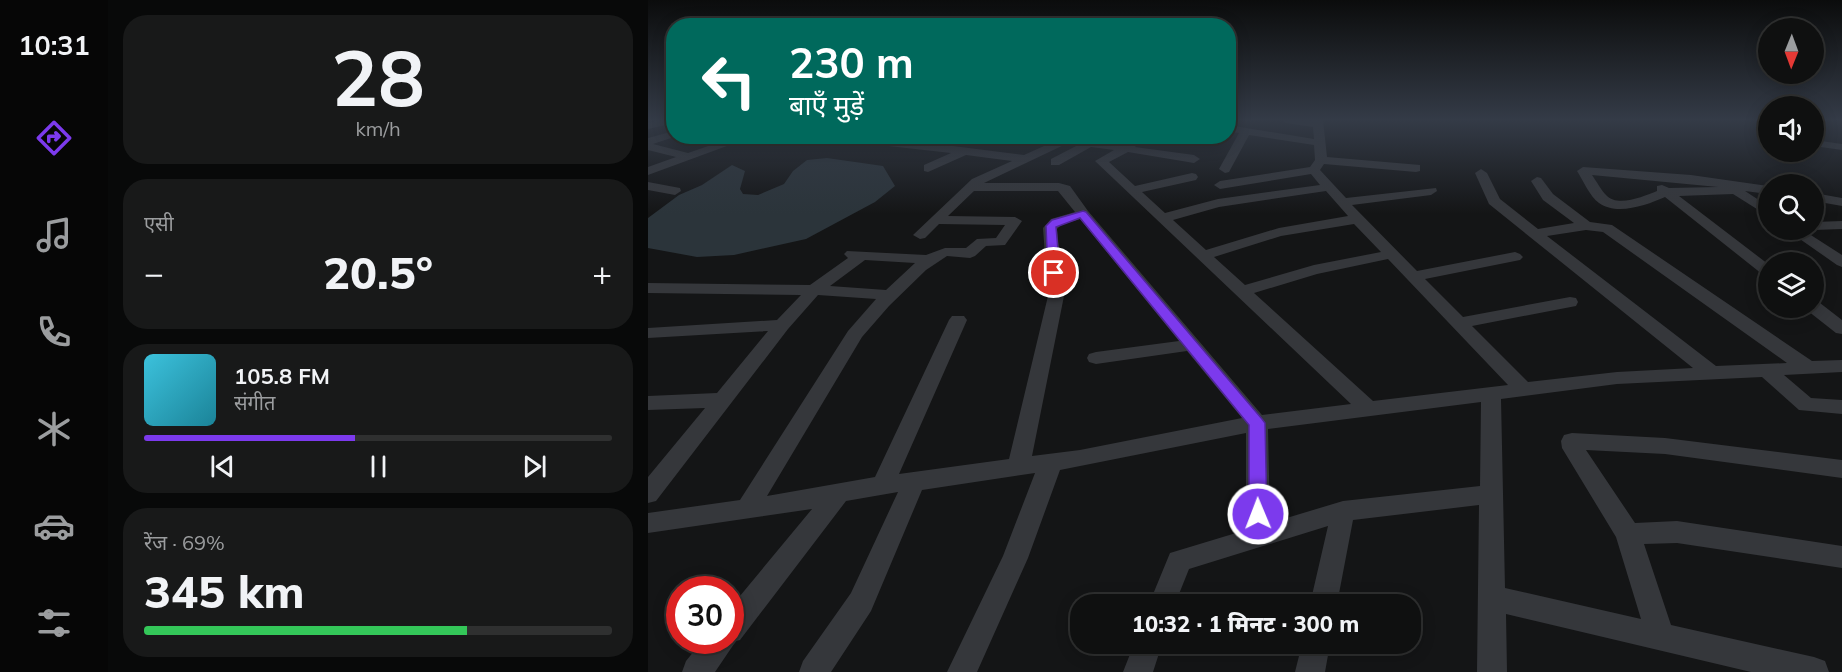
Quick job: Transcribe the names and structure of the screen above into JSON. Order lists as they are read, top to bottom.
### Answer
{
  "north": "bottom",
  "page": {
    "tabs": "10:31",
    "tile": [
      ["28", "km/h"],
      "एसी",
      ["रेंज · 69%", "345 km"]
    ],
    "turn": ["230 m", "बाएँ मुड़ें"],
    "heat": ["−", "20.5°", "+"],
    "song": ["105.8 FM", "संगीत"],
    "limit": "30",
    "trip": "10:32 · 1 मिनट · 300 m"
  }
}
